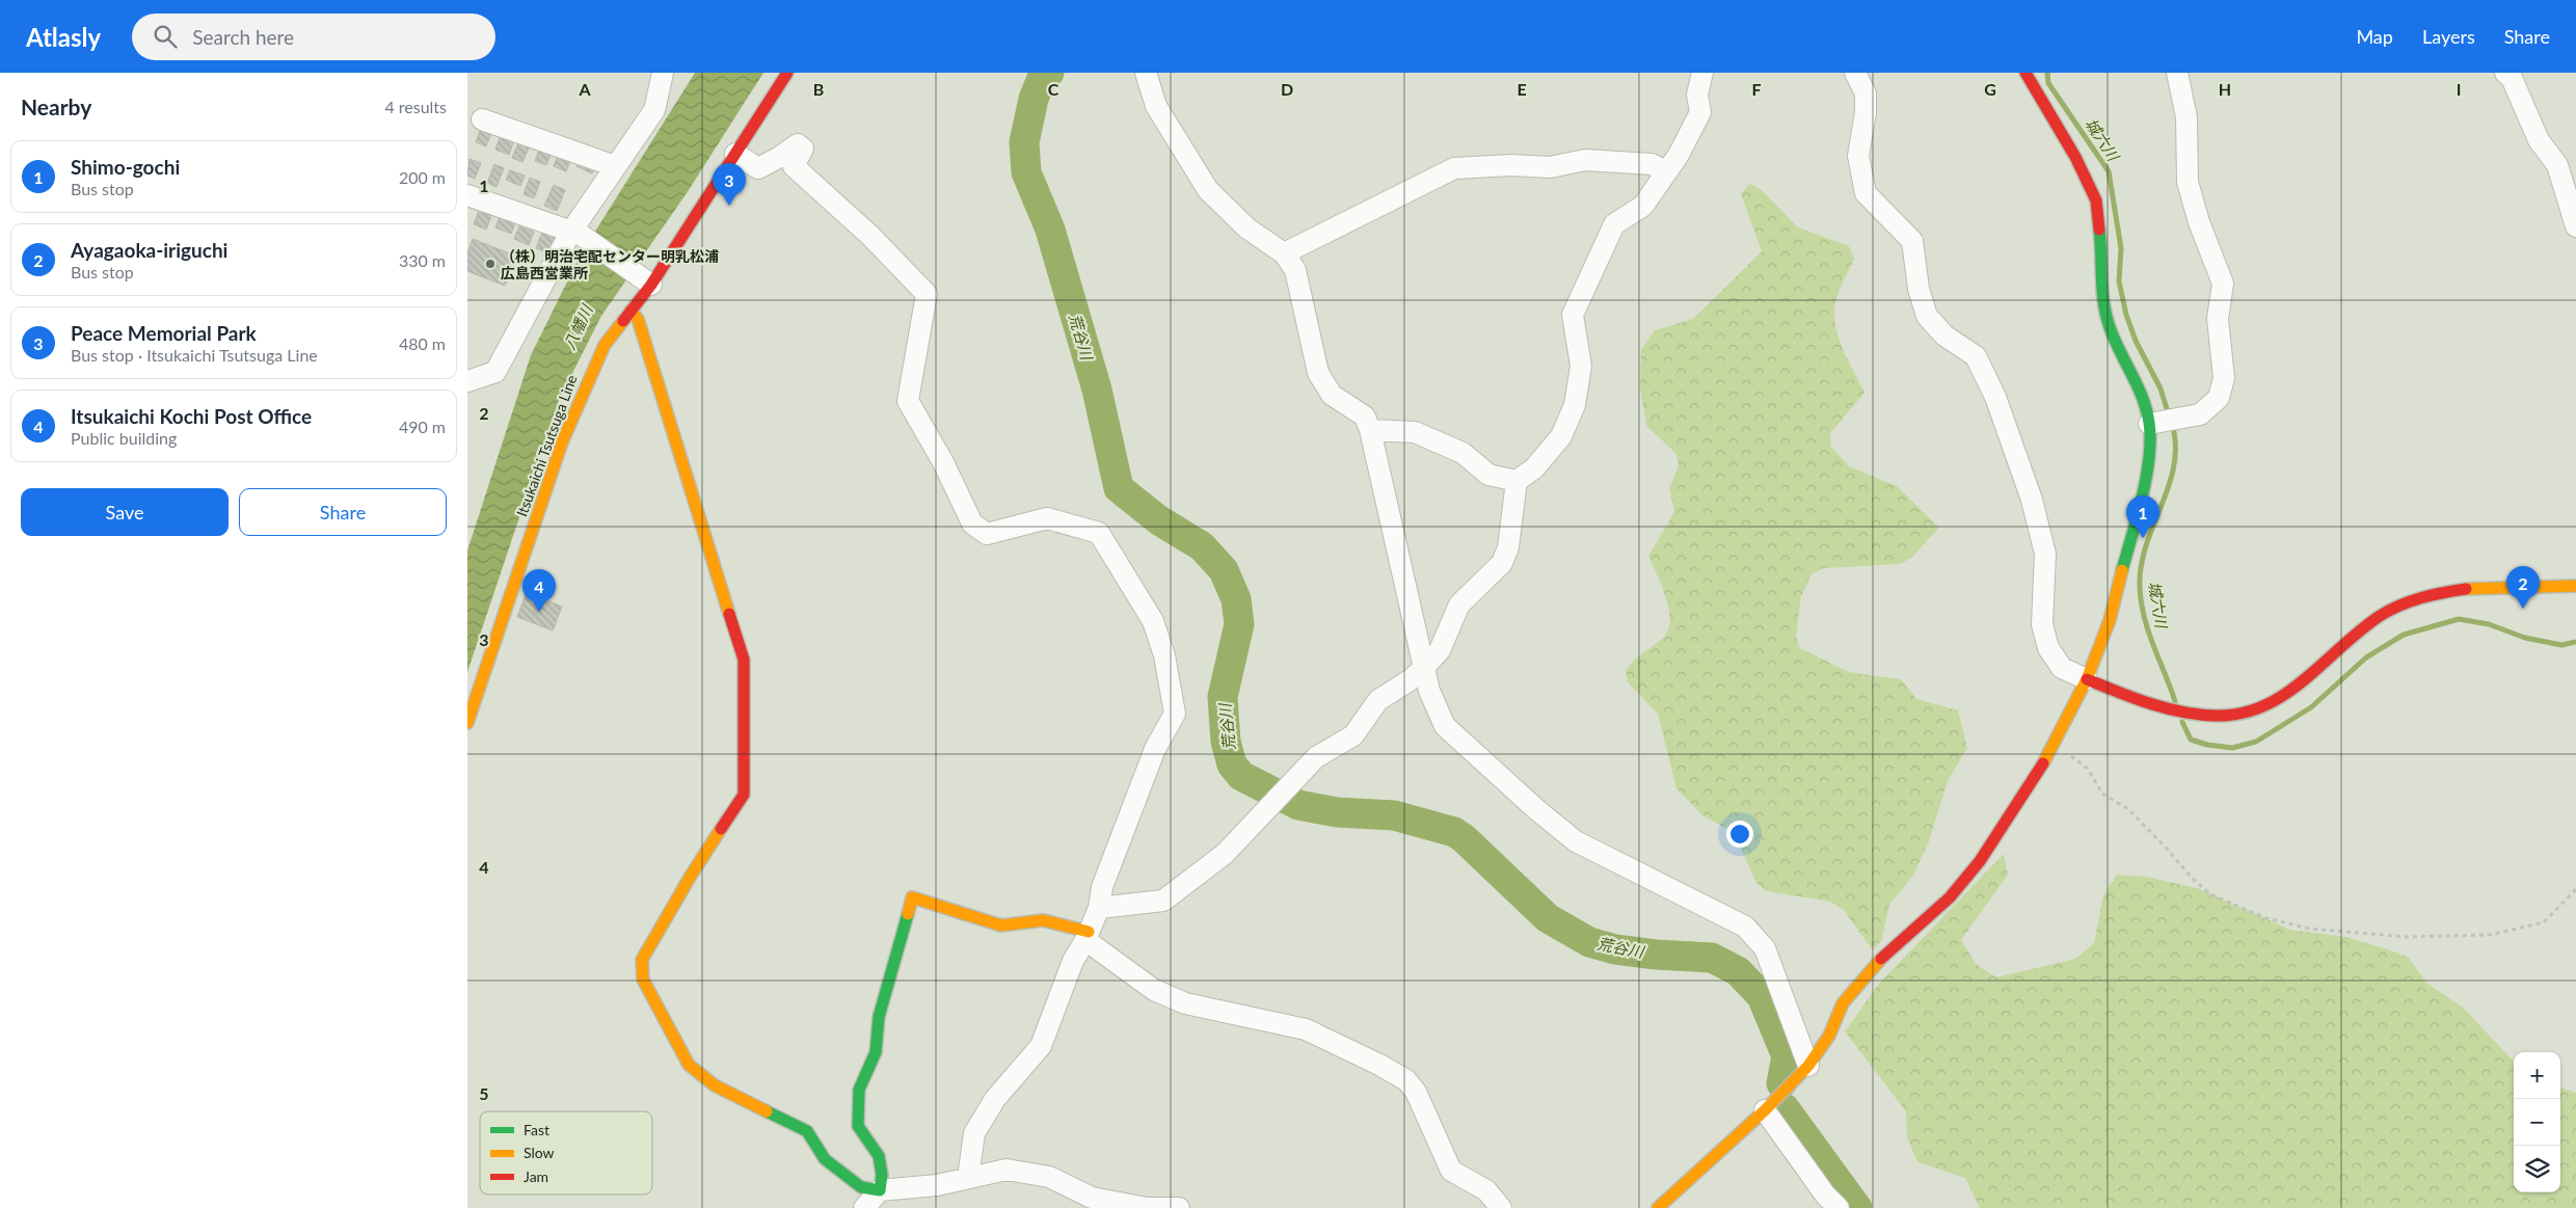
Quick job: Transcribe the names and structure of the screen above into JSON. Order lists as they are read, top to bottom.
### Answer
{
  "streets": {
    "street": ["Itsukaichi Tsutsuga Line"]
  },
  "water": ["城六川", "八幡川", "荒谷川"],
  "places": ["（株）明治宅配センター明乳松浦 広島西営業所"],
  "legend": ["Fast", "Slow", "Jam"],
  "page": {
    "header": "Atlasly",
    "search": "Search here",
    "nav": ["Map", "Layers", "Share"],
    "heading": ["Nearby", "4 results"],
    "list": [
      {
        "mark": "1",
        "name": "Shimo-gochi",
        "note": "Bus stop",
        "value": "200 m"
      },
      {
        "mark": "2",
        "name": "Ayagaoka-iriguchi",
        "note": "Bus stop",
        "value": "330 m"
      },
      {
        "mark": "3",
        "name": "Peace Memorial Park",
        "note": "Bus stop · Itsukaichi Tsutsuga Line",
        "value": "480 m"
      },
      {
        "mark": "4",
        "name": "Itsukaichi Kochi Post Office",
        "note": "Public building",
        "value": "490 m"
      }
    ],
    "pins": [
      "3",
      "1",
      "2",
      "4"
    ],
    "buttons": ["Save", "Share"],
    "map_buttons": ["+", "−"]
  },
  "grid": {
    "columns": [
      "A",
      "B",
      "C",
      "D",
      "E",
      "F",
      "G",
      "H",
      "I"
    ],
    "rows": [
      "1",
      "2",
      "3",
      "4",
      "5"
    ]
  }
}
